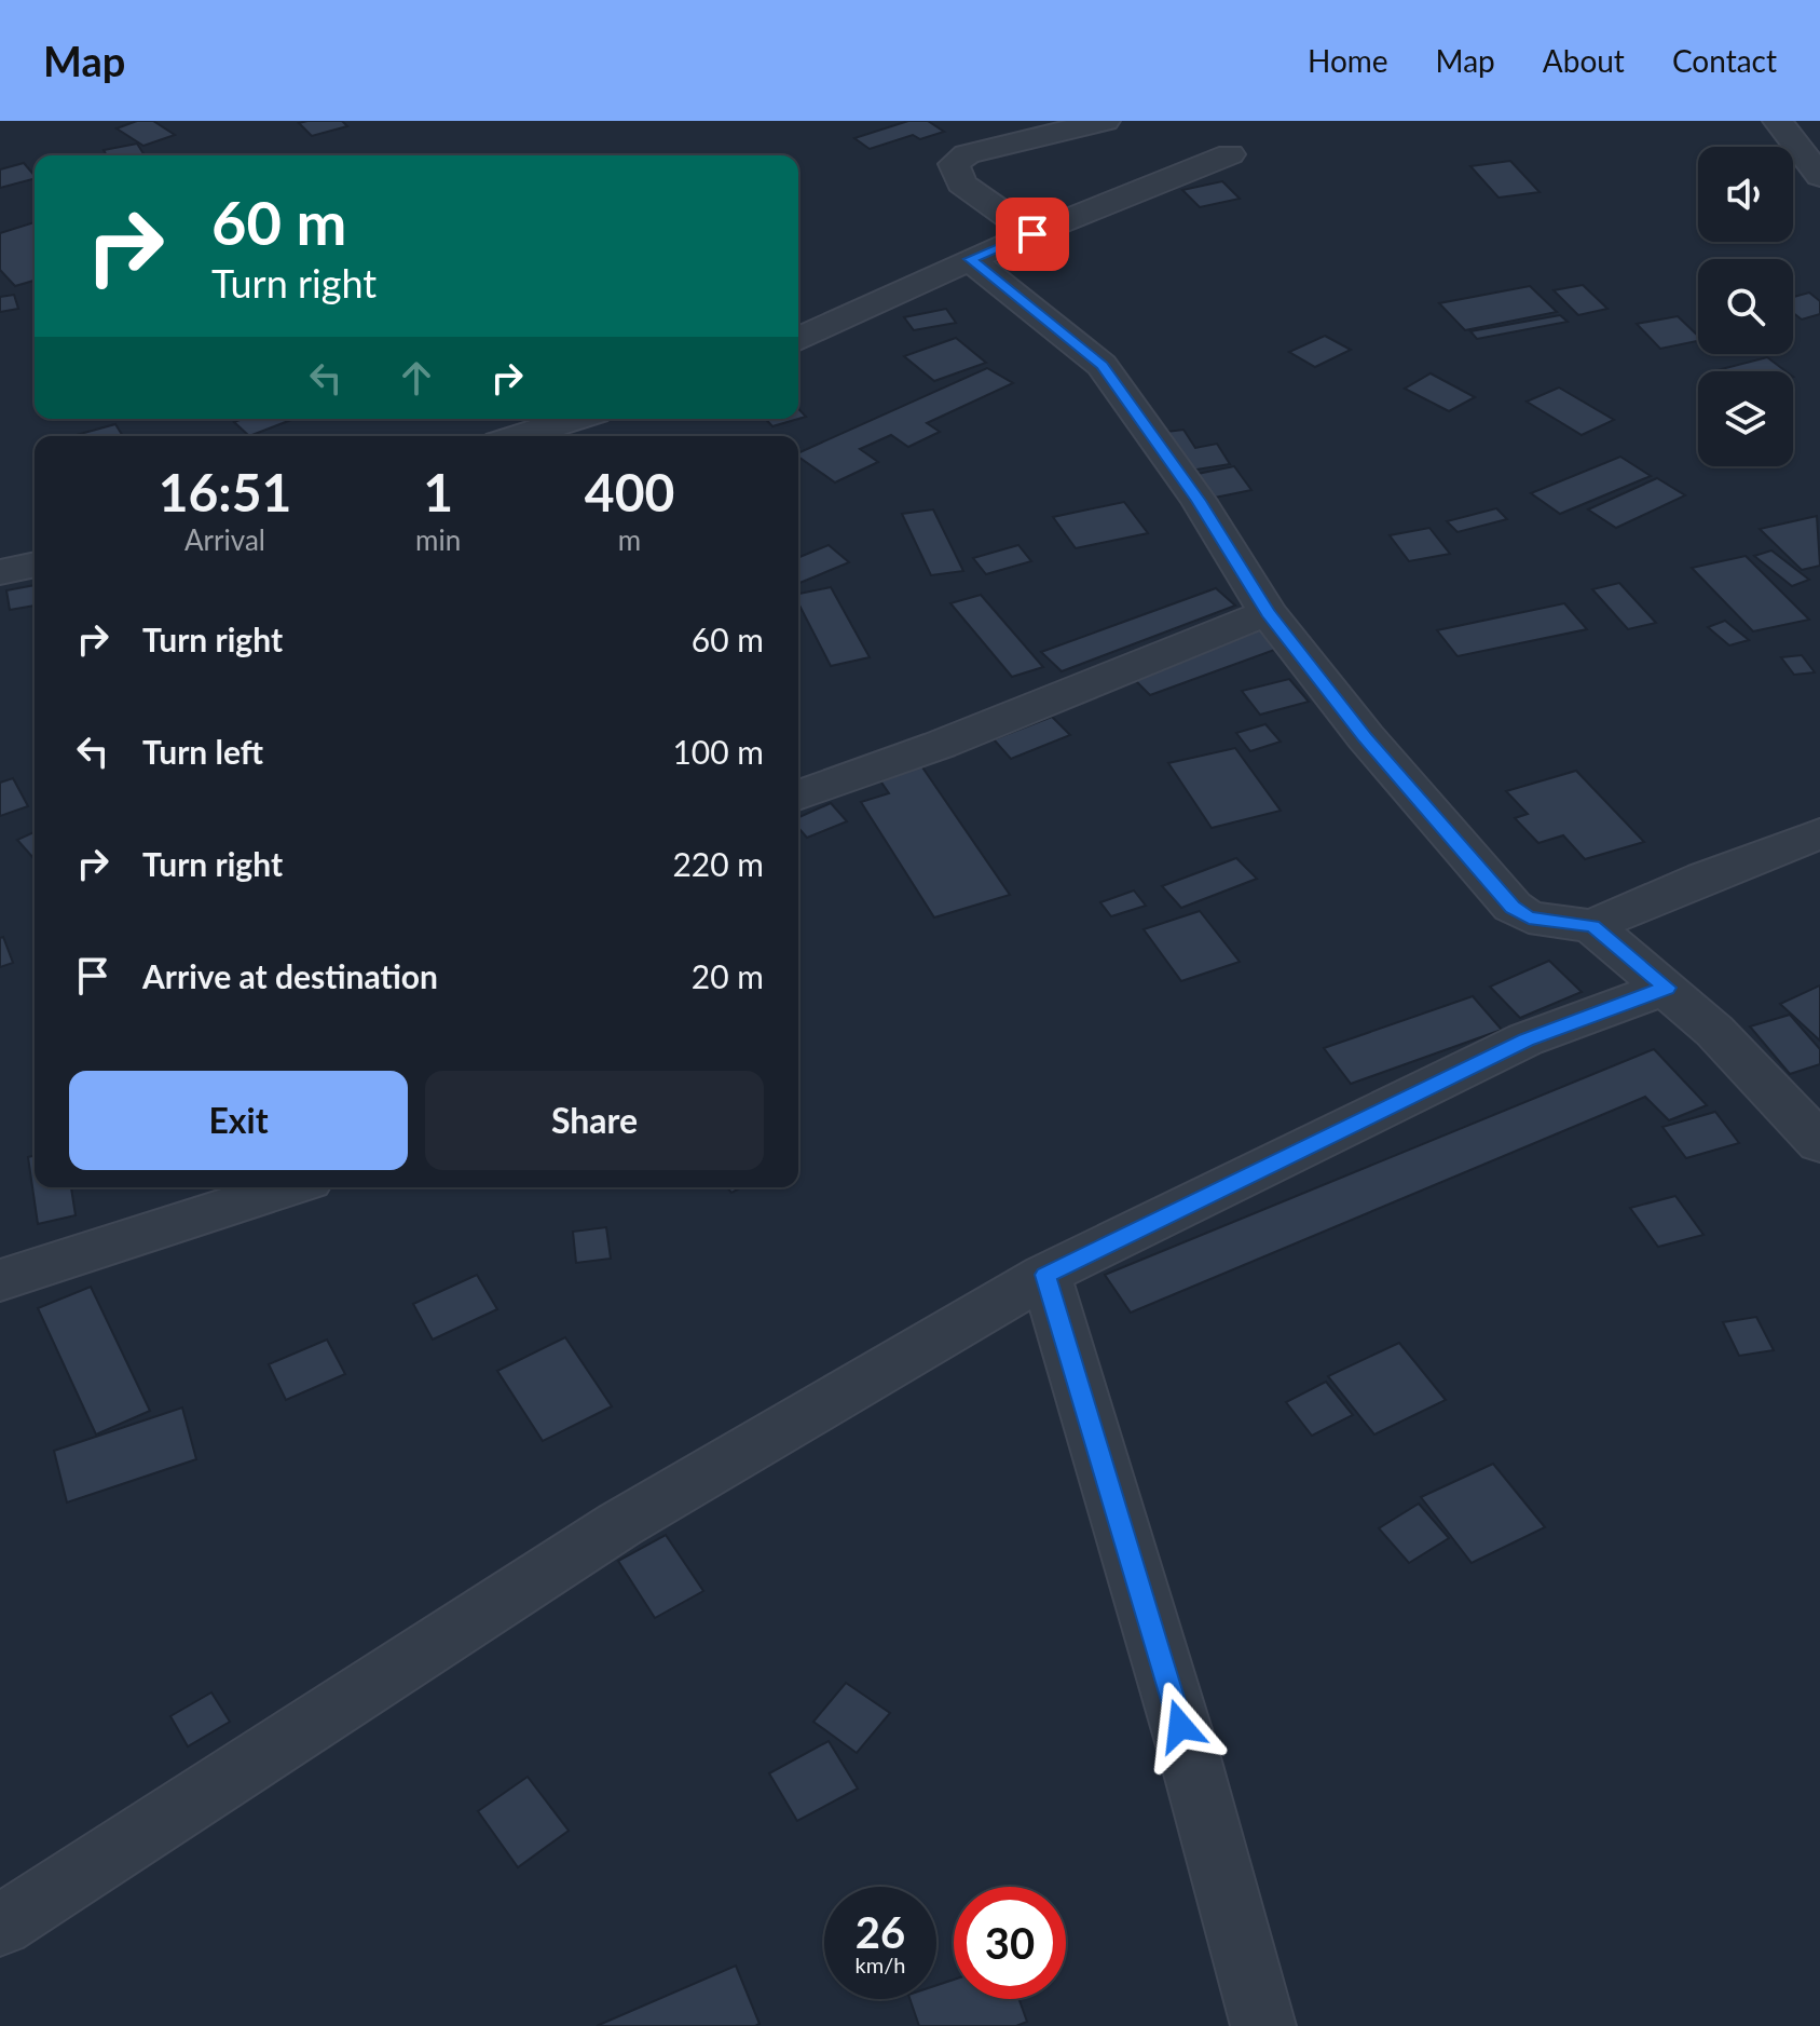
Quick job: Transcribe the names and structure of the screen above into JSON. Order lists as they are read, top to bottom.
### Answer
{
  "page": {
    "header": "Map",
    "nav": [
      "Home",
      "Map",
      "About",
      "Contact"
    ],
    "turn": ["60 m", "Turn right"],
    "eta": [
      "16:51",
      "Arrival",
      "1",
      "min",
      "400",
      "m"
    ],
    "list": [
      {
        "name": "Turn right",
        "value": "60 m"
      },
      {
        "name": "Turn left",
        "value": "100 m"
      },
      {
        "name": "Turn right",
        "value": "220 m"
      },
      {
        "name": "Arrive at destination",
        "value": "20 m"
      }
    ],
    "buttons": ["Exit", "Share"],
    "speed": "26 km/h",
    "limit": "30"
  }
}
